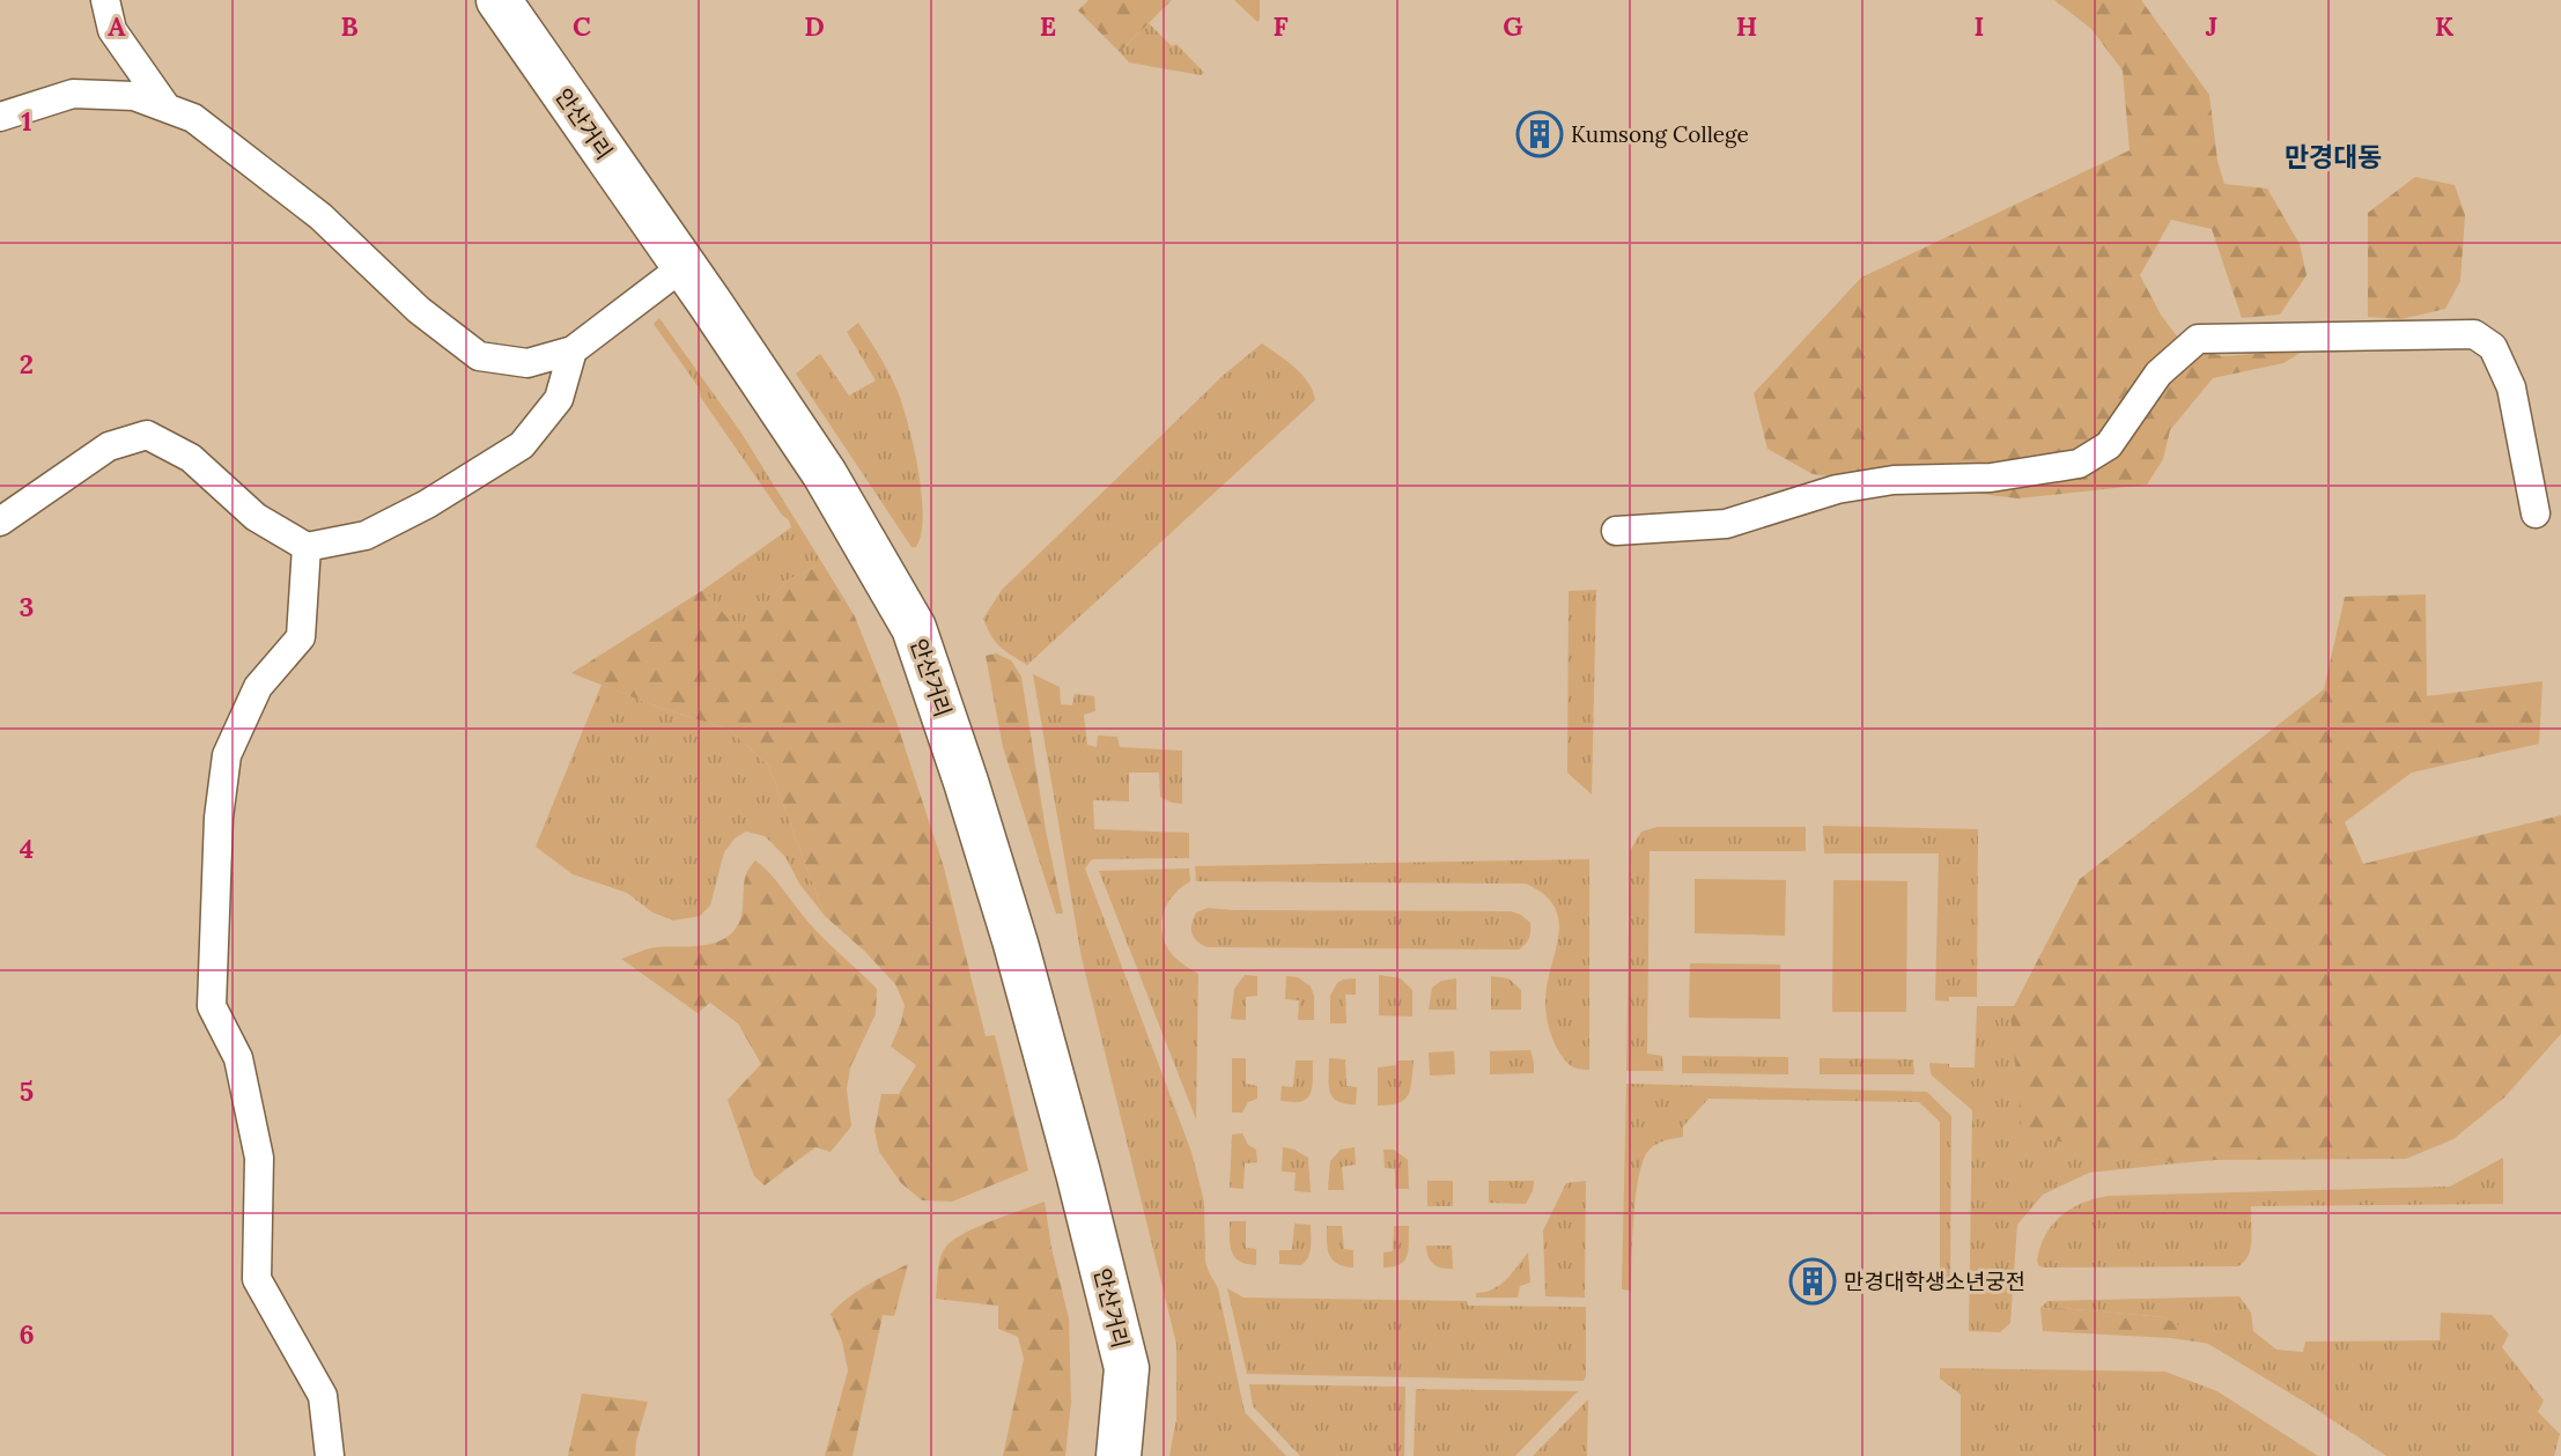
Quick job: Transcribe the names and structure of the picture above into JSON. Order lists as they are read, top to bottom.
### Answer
{
  "streets": {
    "main road": ["안산거리"]
  },
  "districts": ["만경대동"],
  "places": {
    "building": ["Kumsong College", "만경대학생소년궁전"]
  },
  "grid": {
    "columns": [
      "A",
      "B",
      "C",
      "D",
      "E",
      "F",
      "G",
      "H",
      "I",
      "J",
      "K"
    ],
    "rows": [
      "1",
      "2",
      "3",
      "4",
      "5",
      "6"
    ]
  }
}
